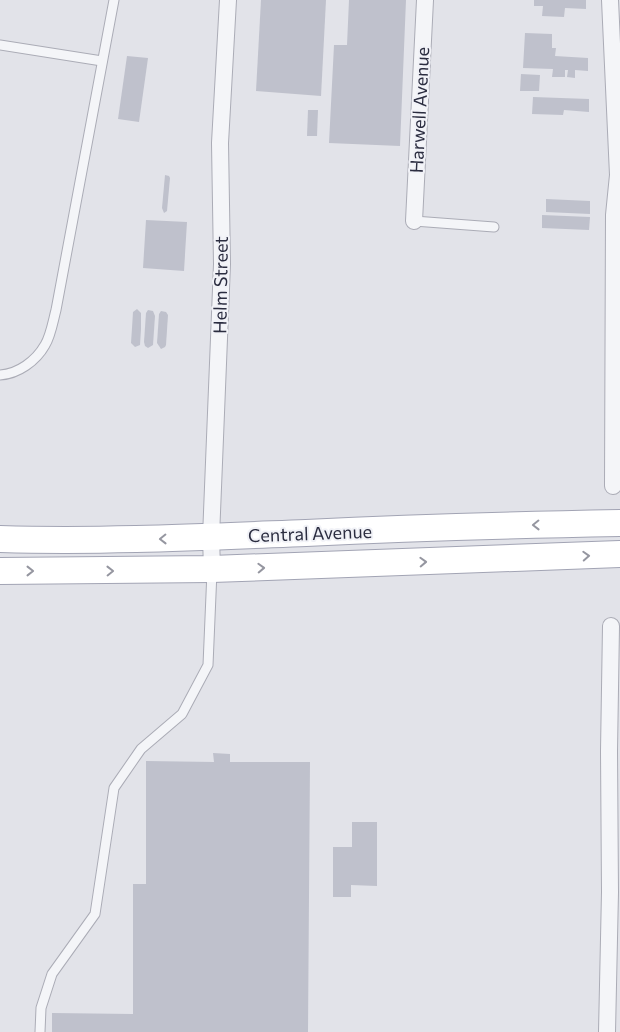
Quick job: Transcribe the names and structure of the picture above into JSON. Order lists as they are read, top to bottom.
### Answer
{
  "streets": {
    "main road": ["Central Avenue"],
    "street": ["Harwell Avenue", "Helm Street"]
  },
  "crossings": [
    ["Helm Street", "Central Avenue"]
  ]
}
